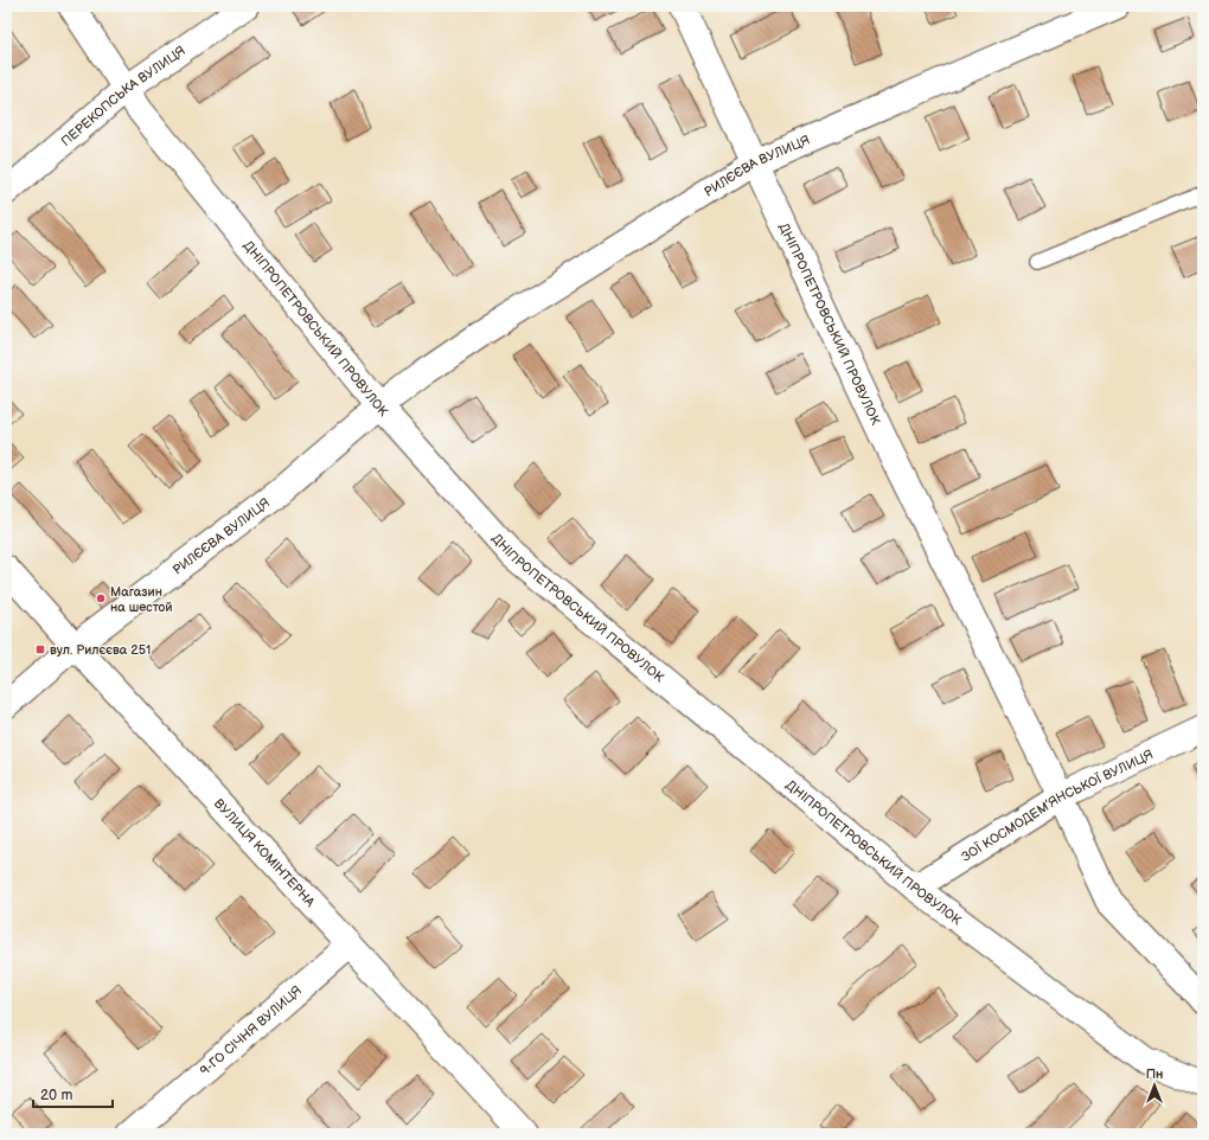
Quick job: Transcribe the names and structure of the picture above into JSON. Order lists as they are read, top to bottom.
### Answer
{
  "streets": {
    "street": [
      "ПЕРЕКОПСЬКА ВУЛИЦЯ",
      "РИЛЄЄВА ВУЛИЦЯ",
      "ДНІПРОПЕТРОВСЬКИЙ ПРОВУЛОК",
      "ЗОЇ КОСМОДЕМ’ЯНСЬКОЇ ВУЛИЦЯ",
      "ВУЛИЦЯ КОМІНТЕРНА",
      "9-ГО СІЧНЯ ВУЛИЦЯ"
    ]
  },
  "crossings": [
    ["ПЕРЕКОПСЬКА ВУЛИЦЯ", "ДНІПРОПЕТРОВСЬКИЙ ПРОВУЛОК"],
    ["РИЛЄЄВА ВУЛИЦЯ", "ДНІПРОПЕТРОВСЬКИЙ ПРОВУЛОК"],
    ["РИЛЄЄВА ВУЛИЦЯ", "ВУЛИЦЯ КОМІНТЕРНА"],
    ["ДНІПРОПЕТРОВСЬКИЙ ПРОВУЛОК", "ЗОЇ КОСМОДЕМ’ЯНСЬКОЇ ВУЛИЦЯ"],
    ["ВУЛИЦЯ КОМІНТЕРНА", "9-ГО СІЧНЯ ВУЛИЦЯ"]
  ],
  "places": {
    "other": ["Магазин на шестой"],
    "transit": ["вул. Рилєєва 251"]
  },
  "scale_bar": "20 m",
  "north": "top"
}
